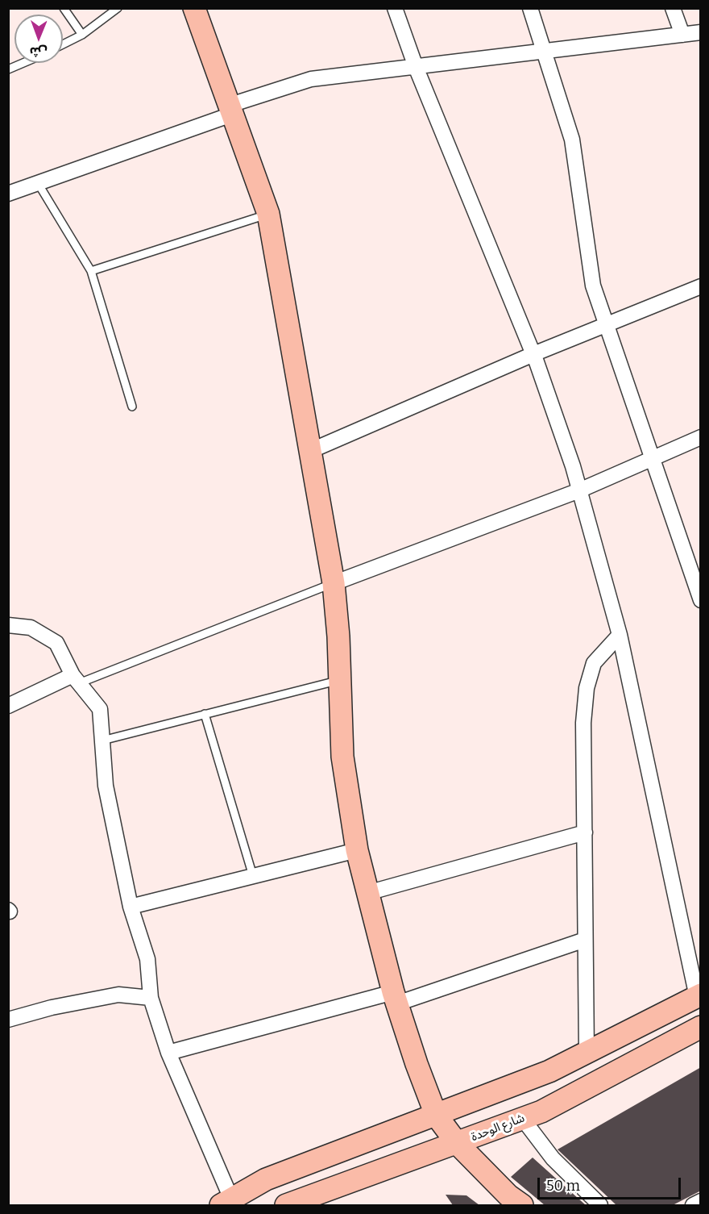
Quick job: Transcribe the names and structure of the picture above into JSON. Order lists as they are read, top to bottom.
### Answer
{
  "streets": {
    "street": ["شارع الوحدة"]
  },
  "scale_bar": "50 m",
  "north": "bottom"
}
